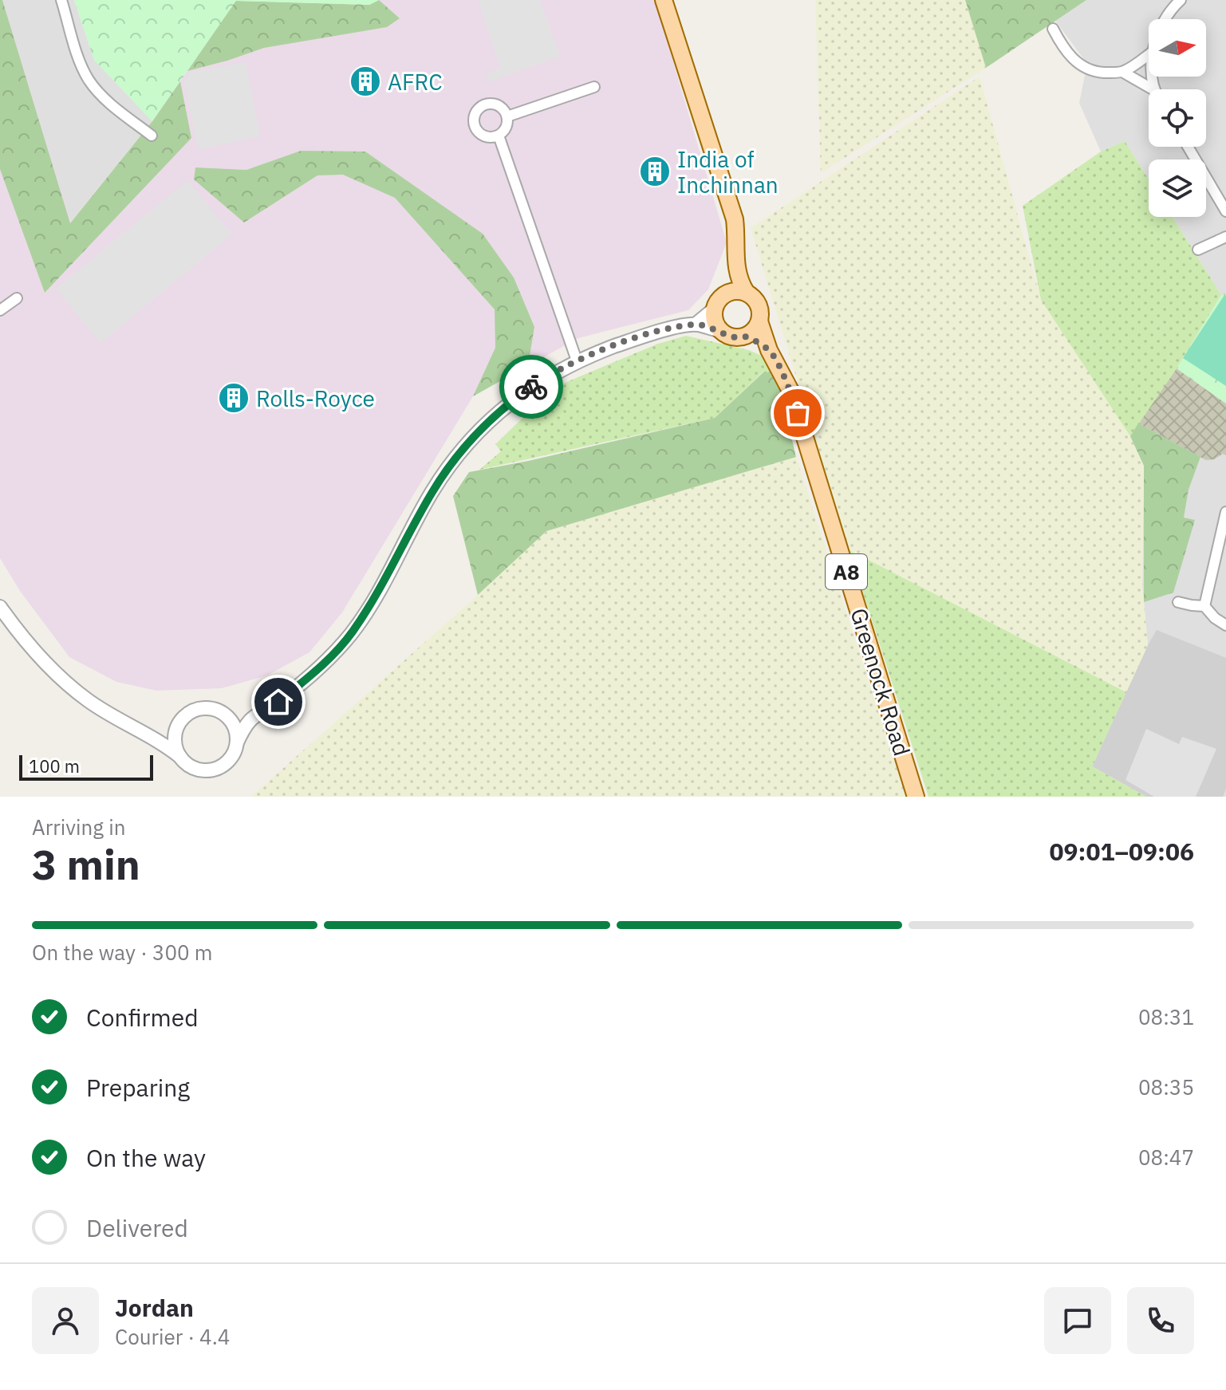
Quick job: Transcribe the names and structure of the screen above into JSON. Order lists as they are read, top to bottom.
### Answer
{
  "streets": {
    "main road": ["A8", "Greenock Road"]
  },
  "crossings": [
    ["A8", "Greenock Road"]
  ],
  "places": {
    "building": ["AFRC", "India of Inchinnan", "Rolls-Royce"]
  },
  "scale_bar": "100 m",
  "north": "right",
  "page": {
    "scale": "100 m",
    "heading": ["3 min", "Arriving in", "09:01–09:06"],
    "panel": ["Jordan", "Courier · 4.4"],
    "bar": "On the way · 300 m",
    "list": [
      ["Confirmed", "08:31"],
      ["Preparing", "08:35"],
      ["On the way", "08:47"],
      "Delivered"
    ]
  }
}
